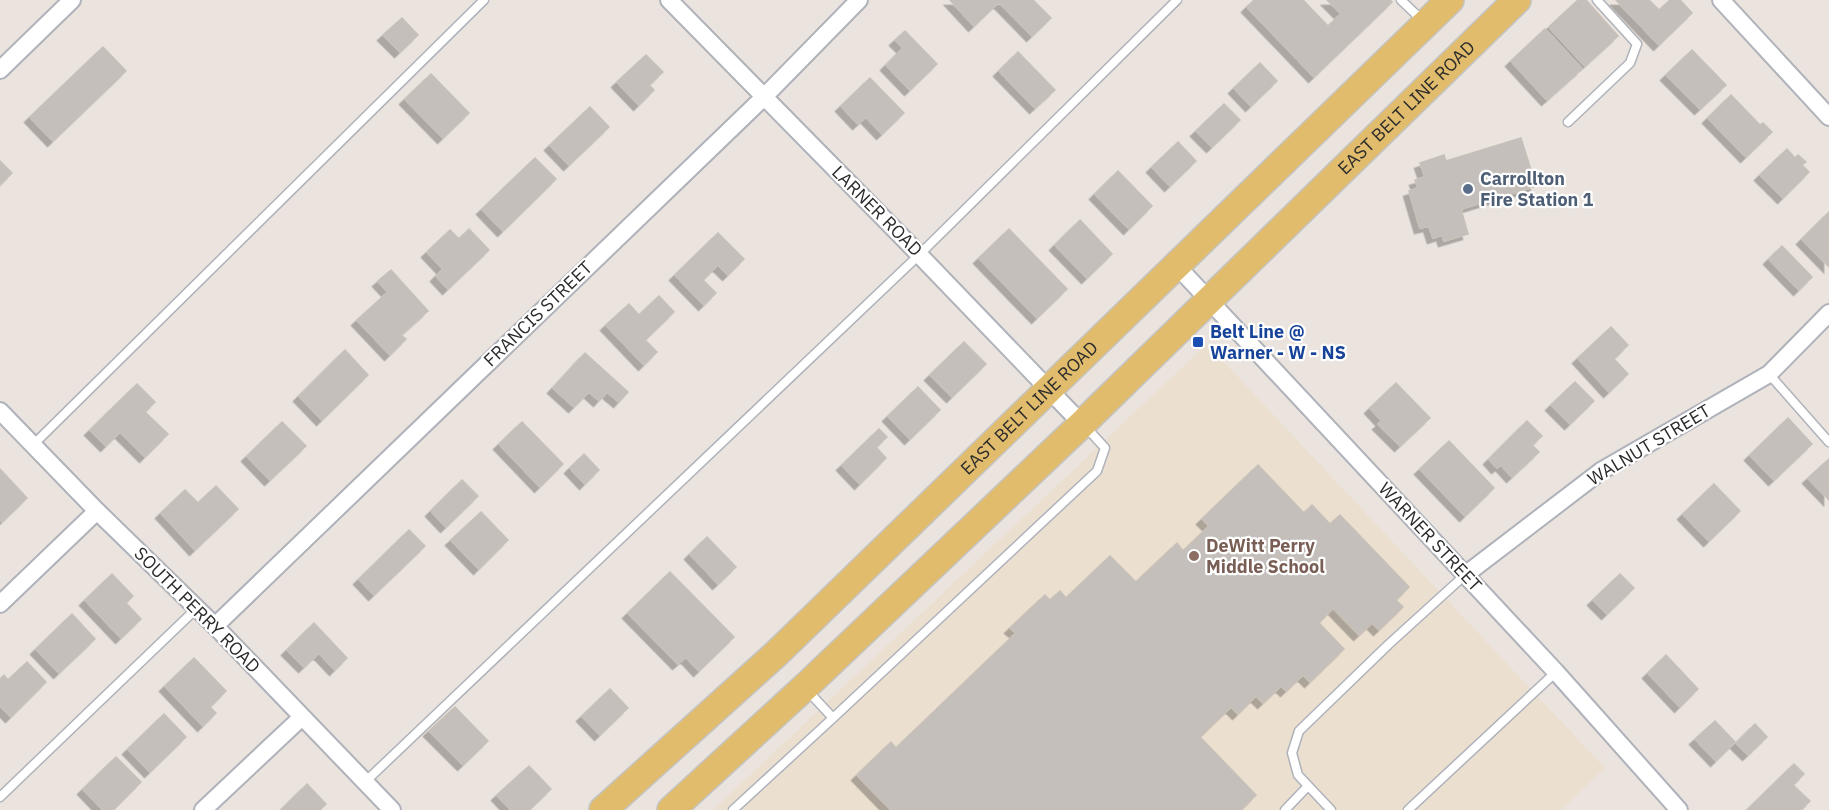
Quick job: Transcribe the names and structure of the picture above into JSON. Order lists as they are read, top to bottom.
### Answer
{
  "streets": {
    "main road": ["EAST BELT LINE ROAD"],
    "street": [
      "LARNER ROAD",
      "FRANCIS STREET",
      "WALNUT STREET",
      "WARNER STREET",
      "SOUTH PERRY ROAD"
    ]
  },
  "crossings": [
    ["EAST BELT LINE ROAD", "LARNER ROAD"],
    ["EAST BELT LINE ROAD", "WARNER STREET"],
    ["LARNER ROAD", "FRANCIS STREET"],
    ["FRANCIS STREET", "SOUTH PERRY ROAD"],
    ["WALNUT STREET", "WARNER STREET"]
  ],
  "places": {
    "other": ["Carrollton Fire Station 1", "DeWitt Perry Middle School"],
    "transit": ["Belt Line @ Warner - W - NS"]
  }
}
